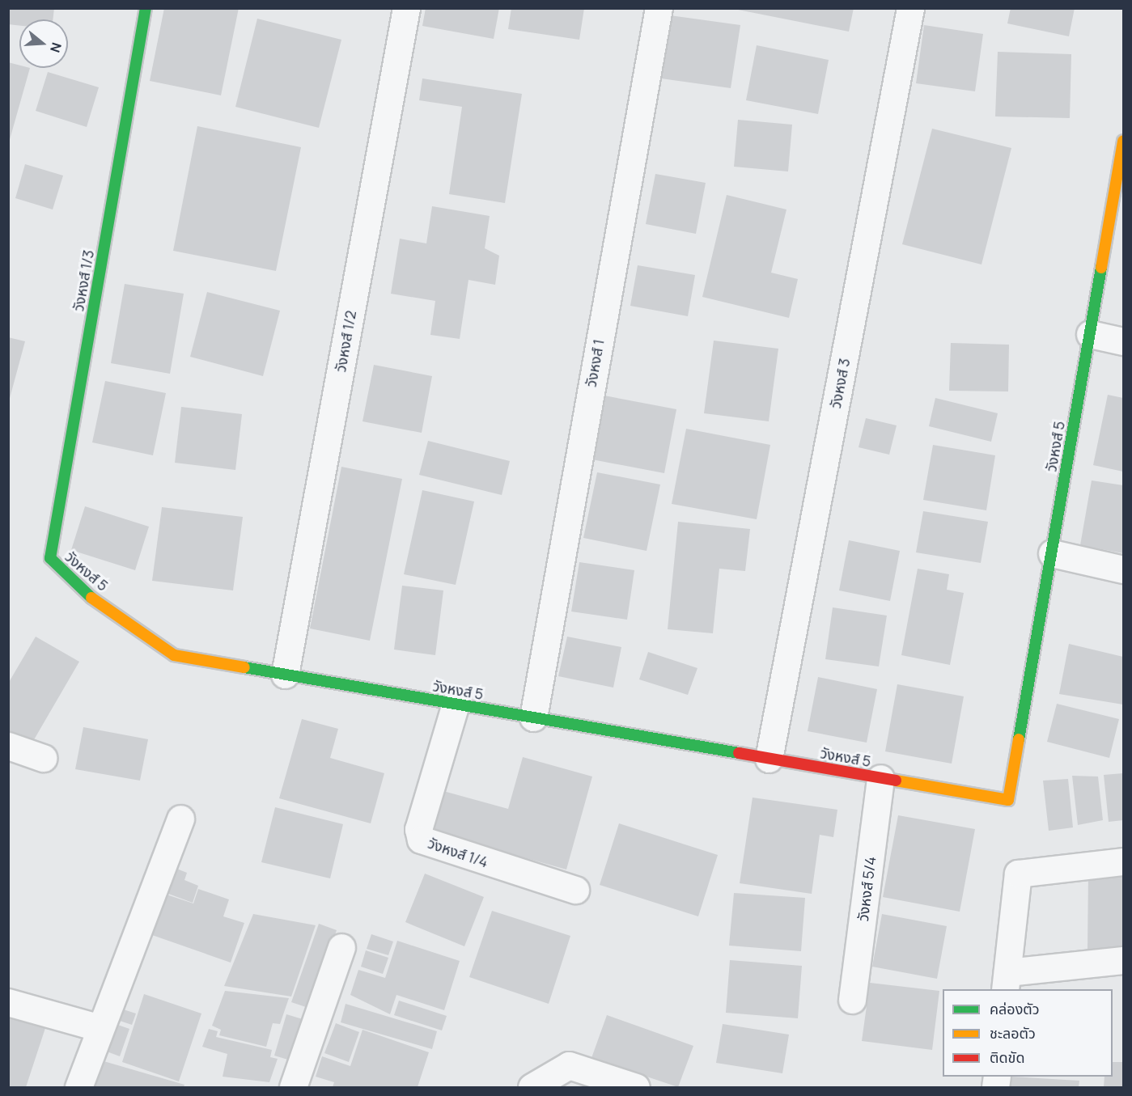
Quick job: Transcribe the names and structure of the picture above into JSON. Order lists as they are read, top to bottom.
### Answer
{
  "streets": {
    "street": [
      "วังหงส์ 1/3",
      "วังหงส์ 1/2",
      "วังหงส์ 1",
      "วังหงส์ 3",
      "วังหงส์ 5",
      "วังหงส์ 1/4",
      "วังหงส์ 5/4"
    ]
  },
  "crossings": [
    ["วังหงส์ 1/3", "วังหงส์ 5"],
    ["วังหงส์ 1/2", "วังหงส์ 5"],
    ["วังหงส์ 1", "วังหงส์ 5"],
    ["วังหงส์ 3", "วังหงส์ 5"],
    ["วังหงส์ 5", "วังหงส์ 1/4"],
    ["วังหงส์ 5", "วังหงส์ 5/4"]
  ],
  "legend": ["คล่องตัว", "ชะลอตัว", "ติดขัด"],
  "north": "right"
}
